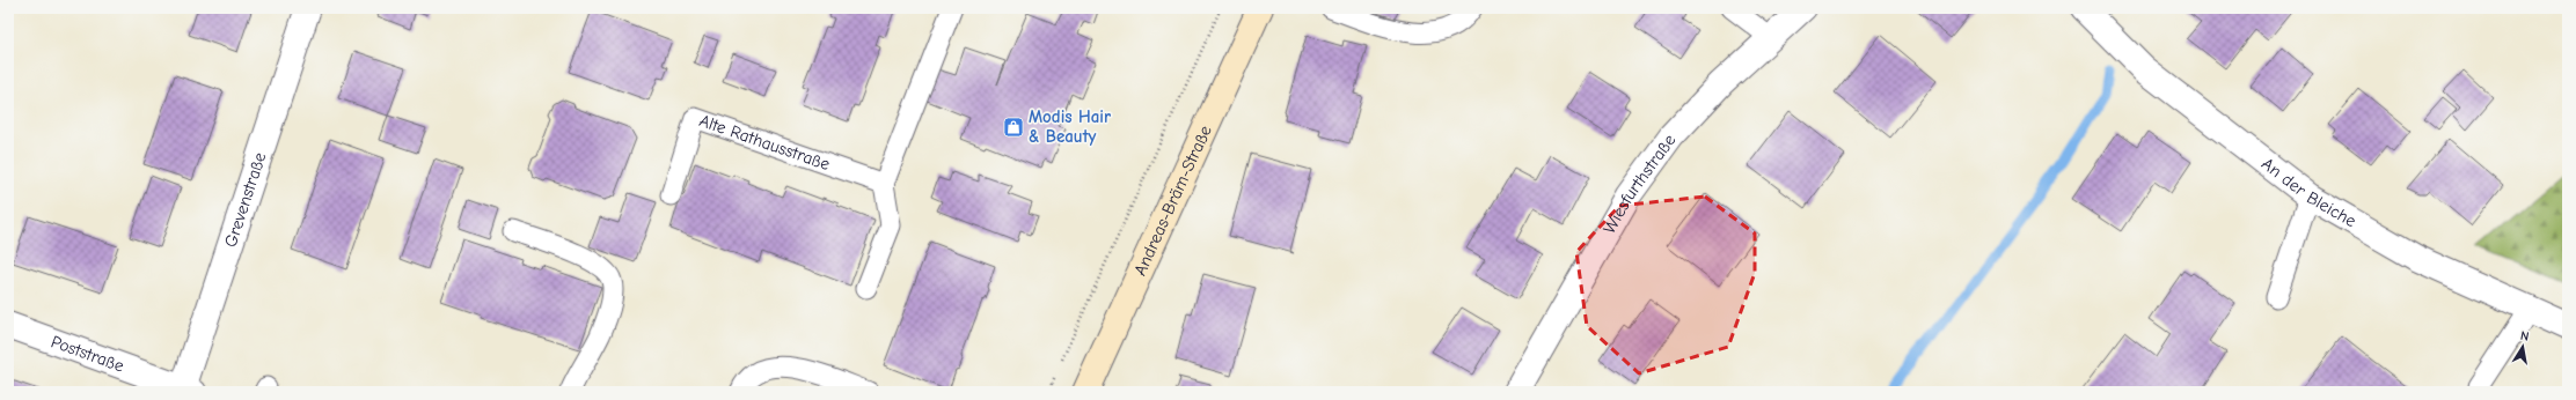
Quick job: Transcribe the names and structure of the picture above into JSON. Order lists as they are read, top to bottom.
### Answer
{
  "streets": {
    "main road": ["Andreas-Bräm-Straße"],
    "street": [
      "Wiesfurthstraße",
      "An der Bleiche",
      "Grevenstraße",
      "Poststraße"
    ],
    "lane": ["Alte Rathausstraße"]
  },
  "crossings": [
    ["Grevenstraße", "Poststraße"]
  ],
  "places": {
    "shop": ["Modis Hair & Beauty"]
  },
  "north": "top"
}
